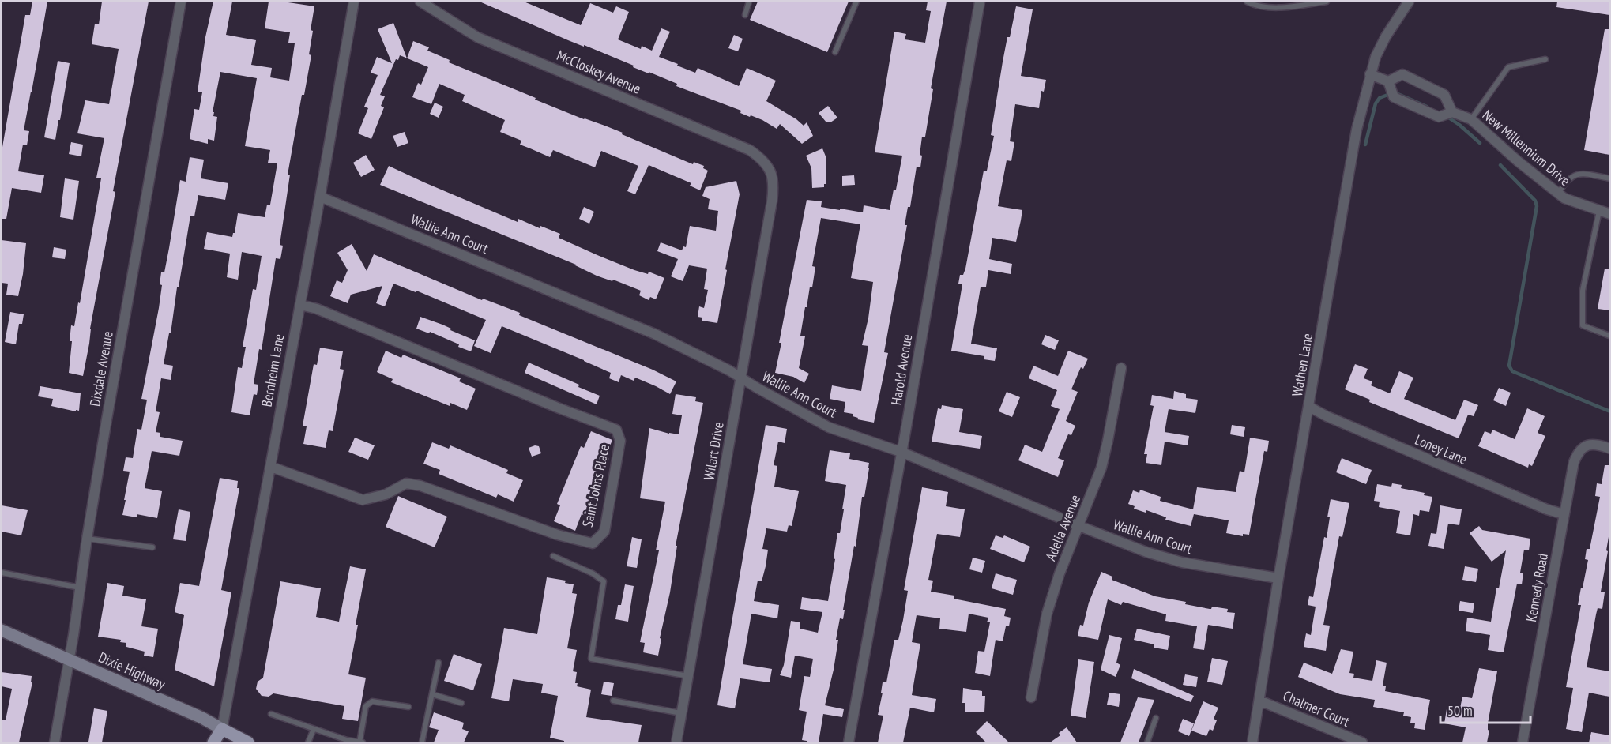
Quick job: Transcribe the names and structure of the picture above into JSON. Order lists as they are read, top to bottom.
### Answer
{
  "streets": {
    "main road": ["Bernheim Lane", "Dixie Highway"],
    "street": [
      "McCloskey Avenue",
      "New Millennium Drive",
      "Wallie Ann Court",
      "Wathen Lane",
      "Dixdale Avenue",
      "Harold Avenue",
      "Loney Lane",
      "Wilart Drive",
      "Saint Johns Place",
      "Adelia Avenue",
      "Kennedy Road",
      "Chalmer Court"
    ]
  },
  "crossings": [
    ["McCloskey Avenue", "Wilart Drive"],
    ["Wallie Ann Court", "Wathen Lane"],
    ["Wallie Ann Court", "Harold Avenue"],
    ["Wallie Ann Court", "Bernheim Lane"],
    ["Wallie Ann Court", "Wilart Drive"],
    ["Wallie Ann Court", "Adelia Avenue"],
    ["Wathen Lane", "Loney Lane"],
    ["Wathen Lane", "Chalmer Court"],
    ["Dixdale Avenue", "Dixie Highway"],
    ["Bernheim Lane", "Saint Johns Place"],
    ["Bernheim Lane", "Dixie Highway"],
    ["Loney Lane", "Kennedy Road"]
  ],
  "scale_bar": "50 m"
}
